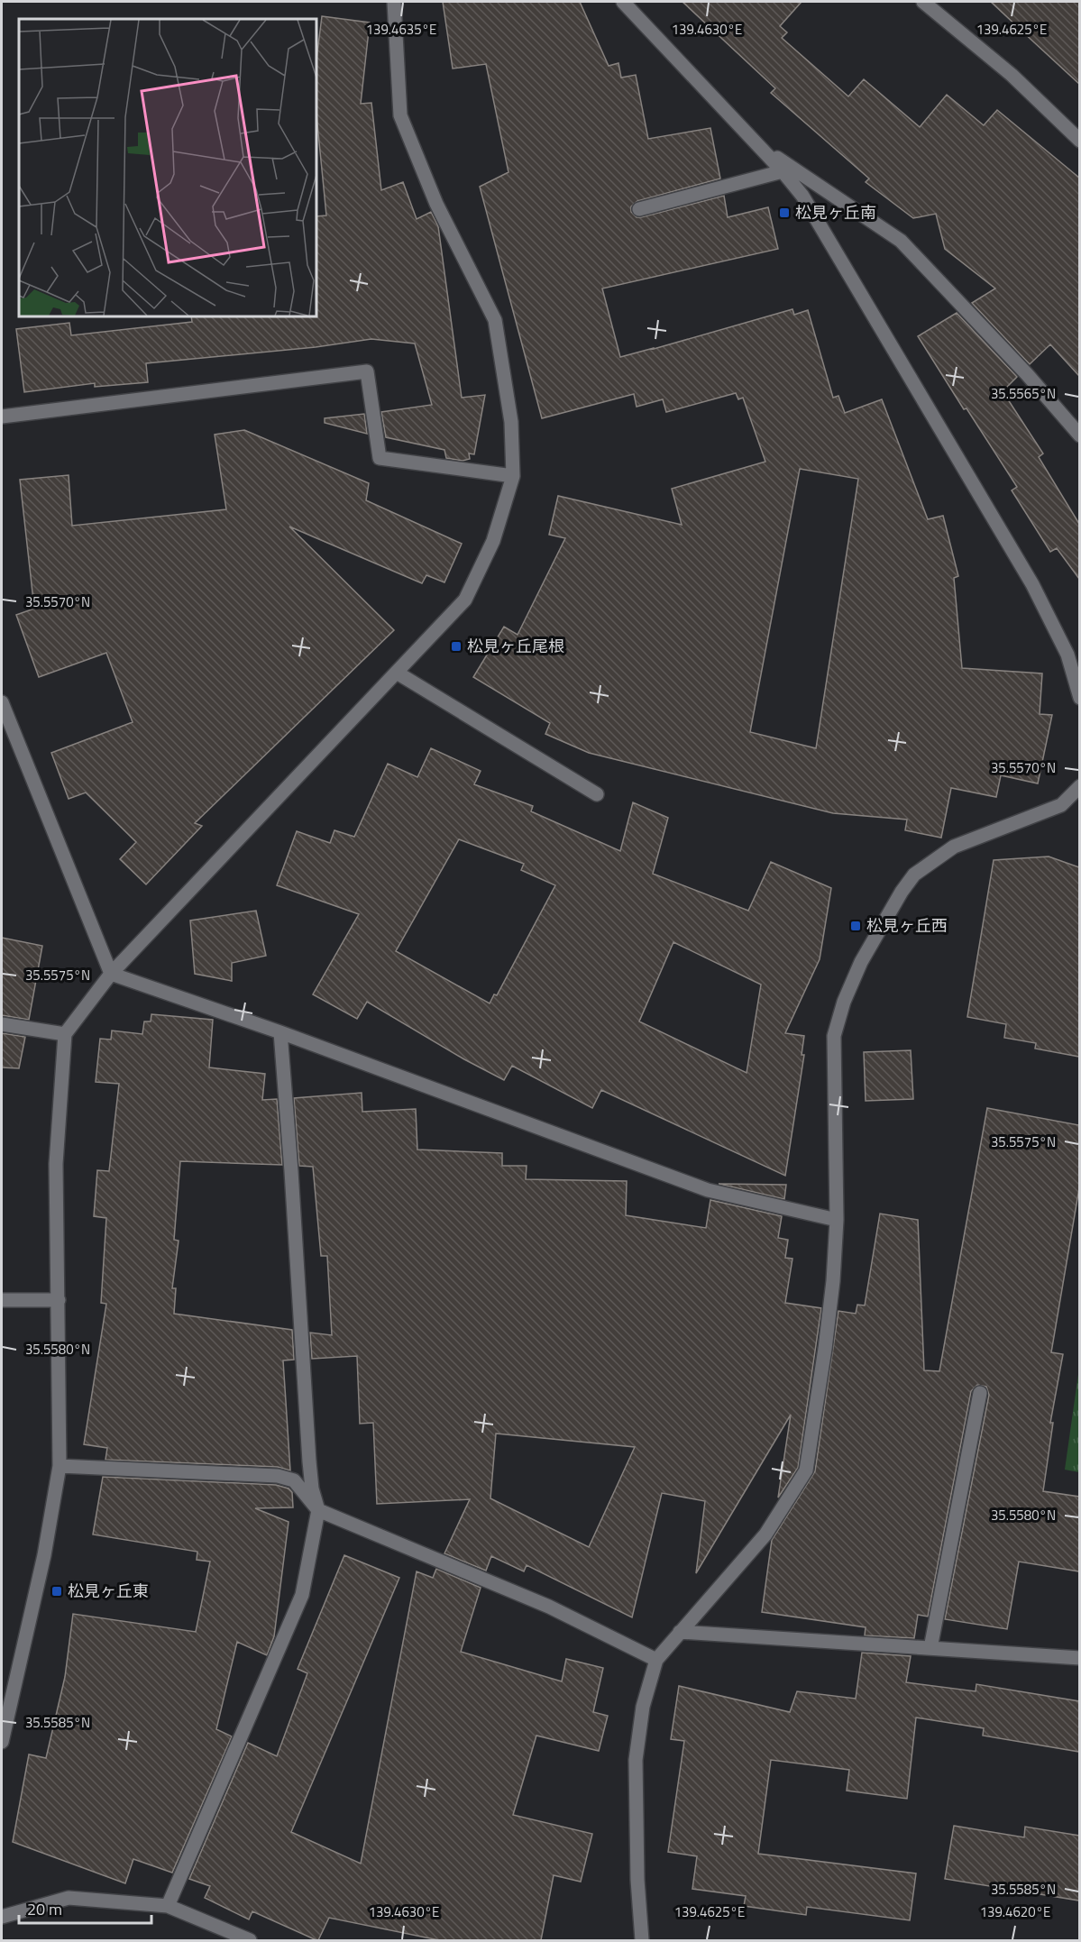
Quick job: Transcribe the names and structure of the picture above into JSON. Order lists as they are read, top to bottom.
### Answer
{
  "places": {
    "transit": [
      "松見ヶ丘南",
      "松見ヶ丘尾根",
      "松見ヶ丘西",
      "松見ヶ丘東"
    ]
  },
  "scale_bar": "20 m",
  "coordinates": [
    "139.4635°E",
    "139.4630°E",
    "139.4625°E",
    "35.5565°N",
    "35.5570°N",
    "35.5575°N",
    "35.5580°N",
    "35.5585°N",
    "139.4620°E"
  ]
}
